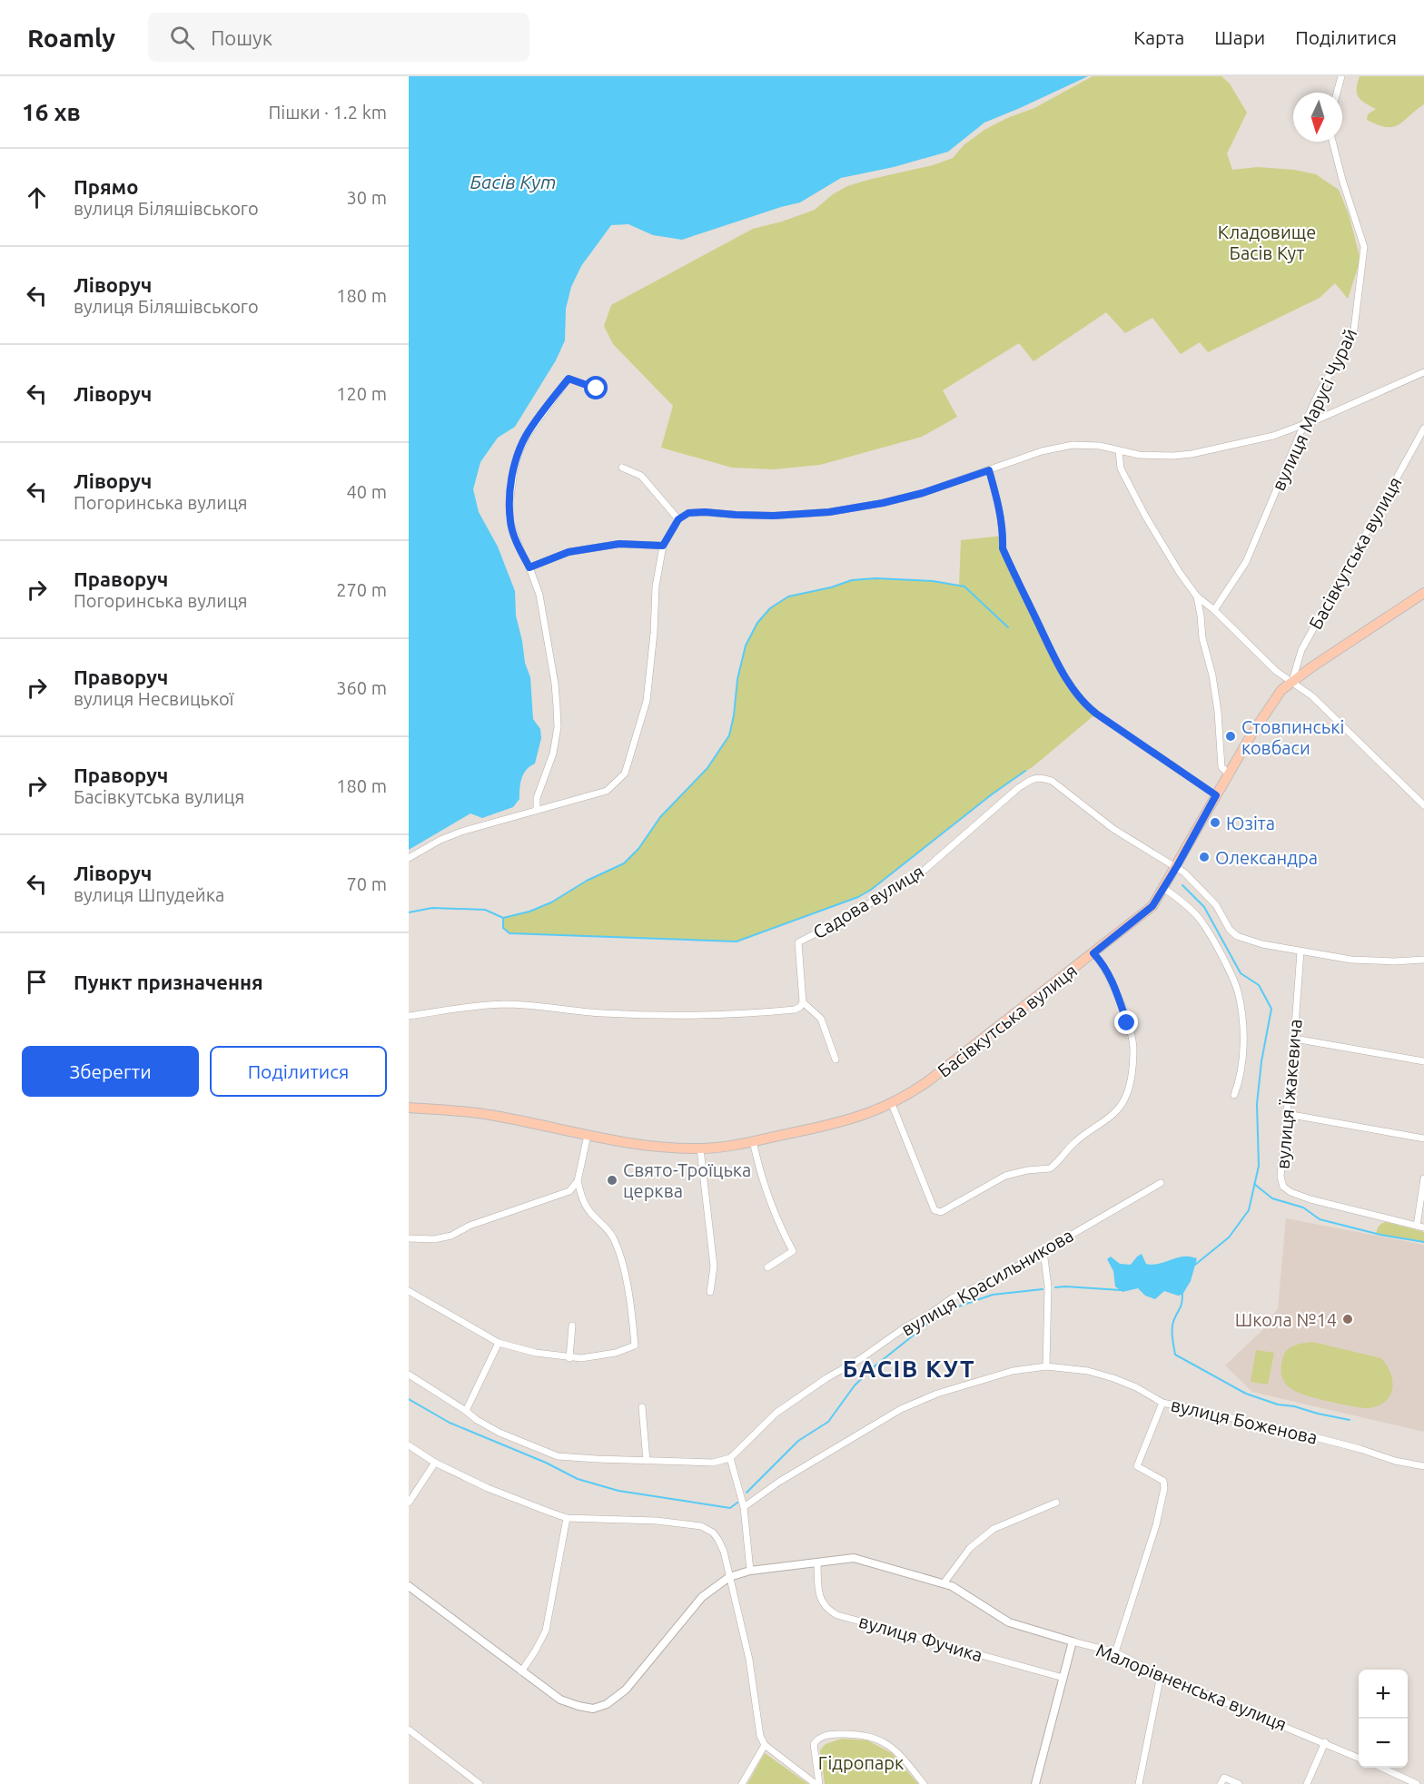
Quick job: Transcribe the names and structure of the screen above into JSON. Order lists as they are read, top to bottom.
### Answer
{
  "streets": {
    "main road": ["Басівкутська вулиця"],
    "street": [
      "вулиця Марусі Чурай",
      "Садова вулиця",
      "вулиця Їжакевича",
      "вулиця Красильникова",
      "вулиця Боженова",
      "вулиця Фучика",
      "Малорівненська вулиця"
    ]
  },
  "crossings": [
    ["Басівкутська вулиця", "Садова вулиця"],
    ["вулиця Фучика", "Малорівненська вулиця"]
  ],
  "districts": ["БАСІВ КУТ"],
  "water": ["Басів Кут"],
  "parks": ["Кладовище Басів Кут", "Гідропарк"],
  "places": [
    "Стовпинські ковбаси",
    "Юзіта",
    "Олександра",
    "Свято-Троїцька церква",
    "Школа №14"
  ],
  "north": "bottom",
  "page": {
    "header": "Roamly",
    "search": "Пошук",
    "nav": ["Карта", "Шари", "Поділитися"],
    "heading": ["16 хв", "Пішки · 1.2 km"],
    "list": [
      ["Прямо", "вулиця Біляшівського", "30 m"],
      ["Ліворуч", "вулиця Біляшівського", "180 m"],
      ["Ліворуч", "120 m"],
      ["Ліворуч", "Погоринська вулиця", "40 m"],
      ["Праворуч", "Погоринська вулиця", "270 m"],
      ["Праворуч", "вулиця Несвицької", "360 m"],
      ["Праворуч", "Басівкутська вулиця", "180 m"],
      ["Ліворуч", "вулиця Шпудейка", "70 m"],
      "Пункт призначення"
    ],
    "buttons": ["Зберегти", "Поділитися"],
    "map_buttons": ["+", "−"]
  }
}
